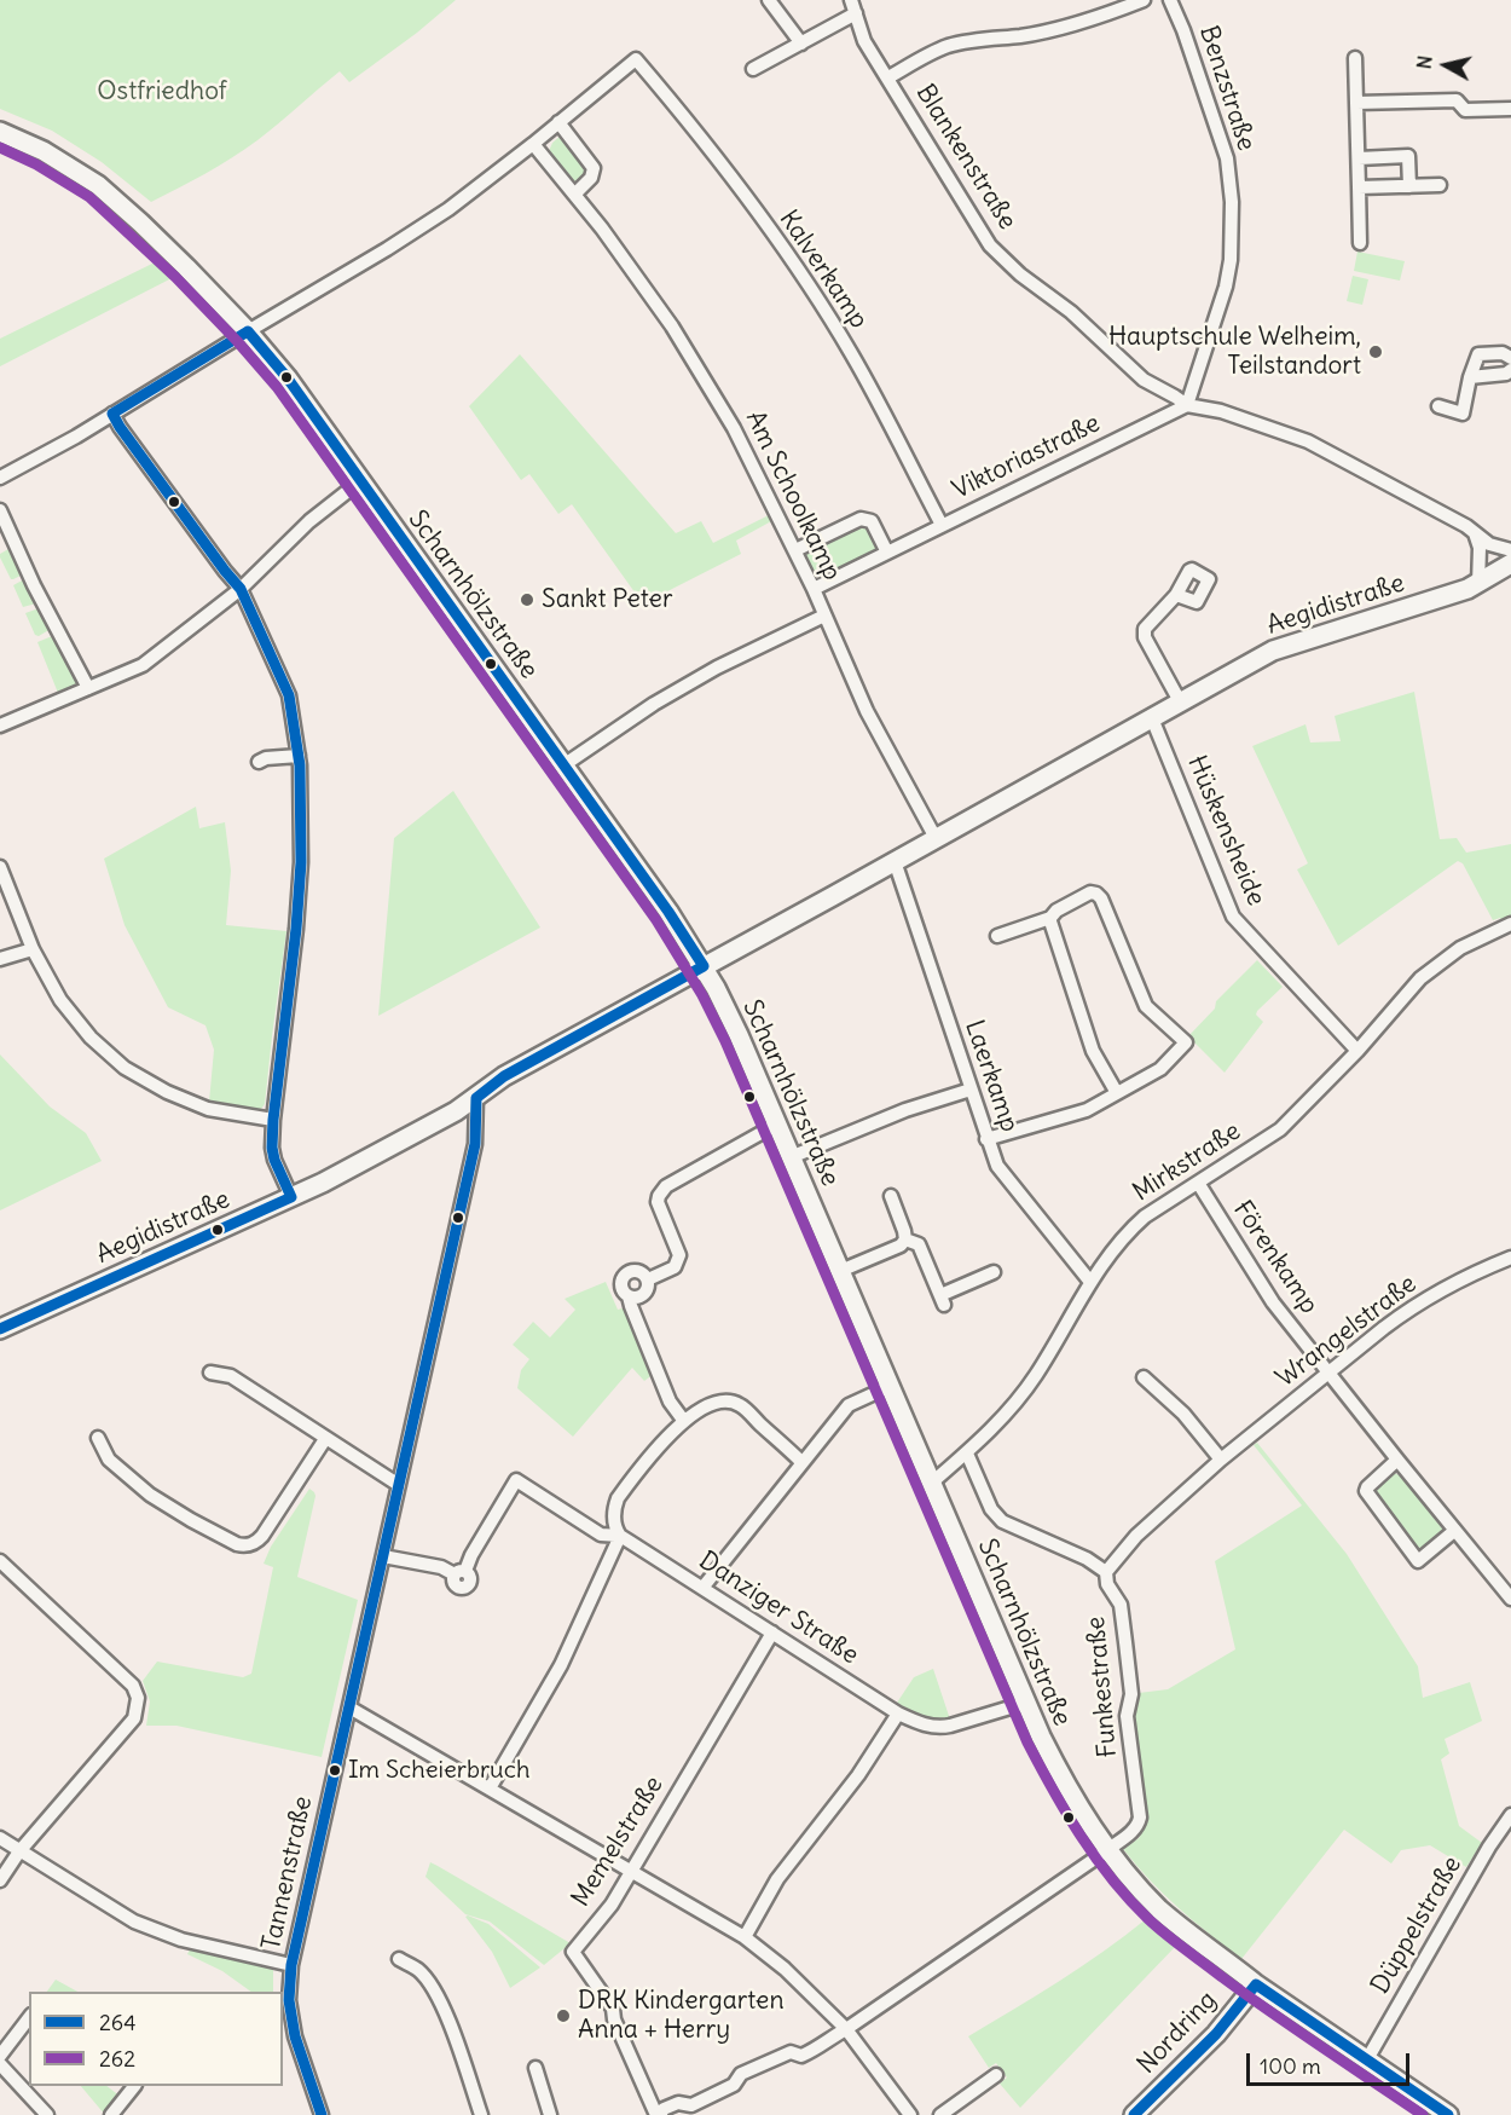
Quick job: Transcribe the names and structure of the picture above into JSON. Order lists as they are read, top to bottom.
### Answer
{
  "streets": {
    "main road": ["Scharnhölzstraße", "Aegidistraße", "Nordring"],
    "street": [
      "Benzstraße",
      "Blankenstraße",
      "Kalverkamp",
      "Viktoriastraße",
      "Am Schoolkamp",
      "Hüskensheide",
      "Laerkamp",
      "Mirkstraße",
      "Förenkamp",
      "Wrangelstraße",
      "Danziger Straße",
      "Funkestraße",
      "Memelstraße",
      "Tannenstraße",
      "Düppelstraße"
    ]
  },
  "crossings": [
    ["Benzstraße", "Blankenstraße"],
    ["Benzstraße", "Viktoriastraße"],
    ["Blankenstraße", "Viktoriastraße"],
    ["Kalverkamp", "Viktoriastraße"],
    ["Viktoriastraße", "Am Schoolkamp"],
    ["Am Schoolkamp", "Aegidistraße"],
    ["Scharnhölzstraße", "Aegidistraße"],
    ["Scharnhölzstraße", "Mirkstraße"],
    ["Scharnhölzstraße", "Danziger Straße"],
    ["Scharnhölzstraße", "Funkestraße"],
    ["Scharnhölzstraße", "Düppelstraße"],
    ["Scharnhölzstraße", "Nordring"],
    ["Aegidistraße", "Hüskensheide"],
    ["Aegidistraße", "Laerkamp"],
    ["Aegidistraße", "Tannenstraße"],
    ["Hüskensheide", "Mirkstraße"],
    ["Laerkamp", "Mirkstraße"],
    ["Mirkstraße", "Förenkamp"],
    ["Förenkamp", "Wrangelstraße"],
    ["Wrangelstraße", "Funkestraße"],
    ["Danziger Straße", "Memelstraße"],
    ["Danziger Straße", "Tannenstraße"],
    ["Funkestraße", "Memelstraße"]
  ],
  "parks": ["Ostfriedhof"],
  "places": [
    "Hauptschule Welheim, Teilstandort",
    "Sankt Peter",
    "Im Scheierbruch",
    "DRK Kindergarten Anna + Herry"
  ],
  "lines": ["transit line 262", "transit line 264"],
  "legend": ["264", "262"],
  "scale_bar": "100 m",
  "north": "left"
}
